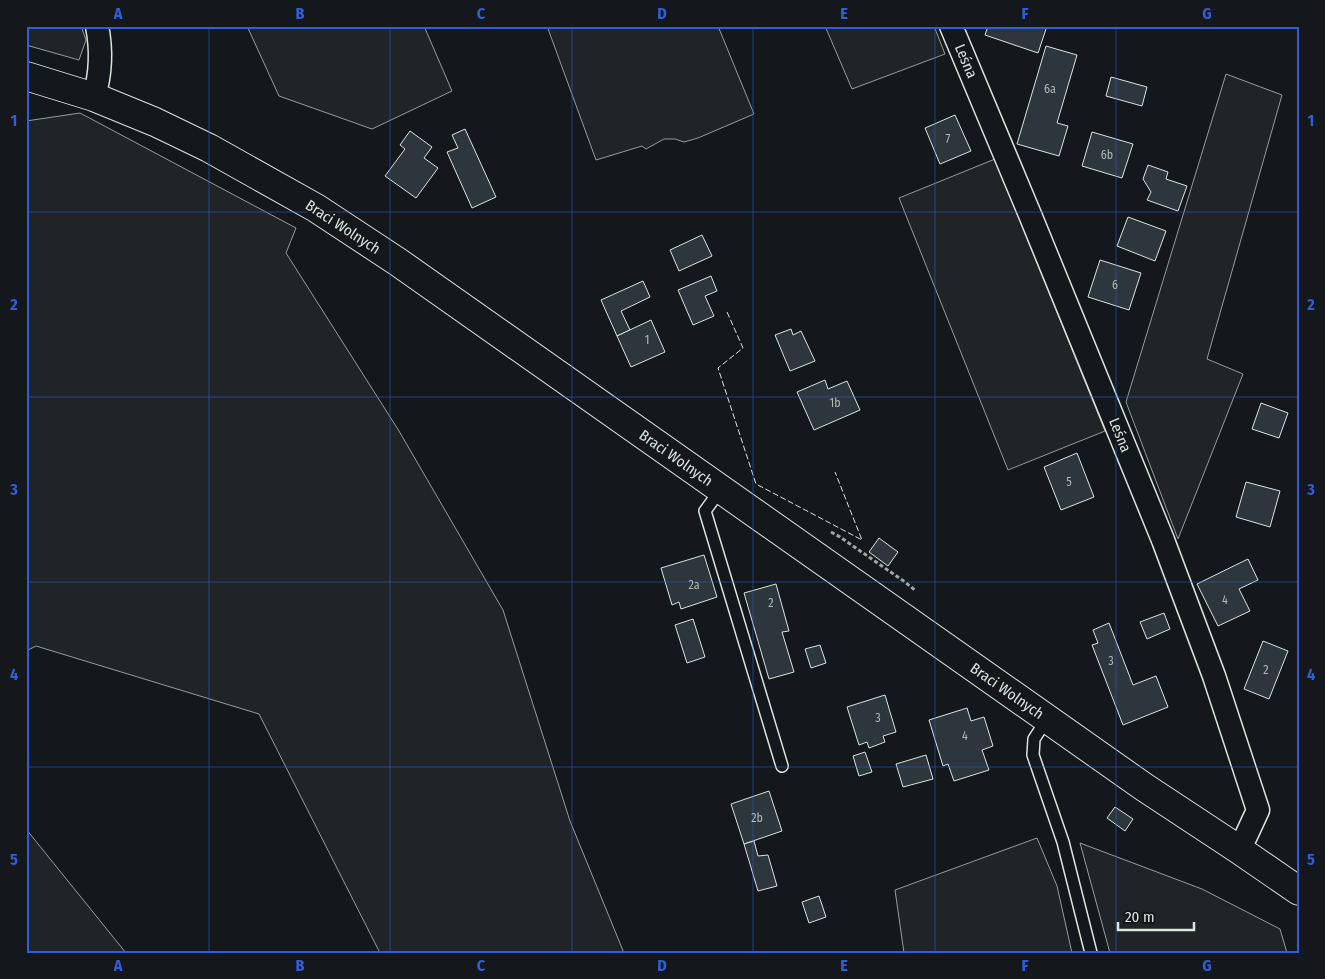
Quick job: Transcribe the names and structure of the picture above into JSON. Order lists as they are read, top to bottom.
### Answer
{
  "streets": {
    "main road": ["Braci Wolnych"],
    "street": ["Leśna"]
  },
  "crossings": [
    ["Leśna", "Braci Wolnych"]
  ],
  "house_numbers": [
    "6a",
    "7",
    "6b",
    "6",
    "1",
    "1b",
    "5",
    "2a",
    "4",
    "2",
    "3",
    "2",
    "3",
    "4",
    "2b"
  ],
  "scale_bar": "20 m",
  "grid": {
    "columns": [
      "A",
      "B",
      "C",
      "D",
      "E",
      "F",
      "G"
    ],
    "rows": [
      "1",
      "2",
      "3",
      "4",
      "5"
    ]
  }
}
